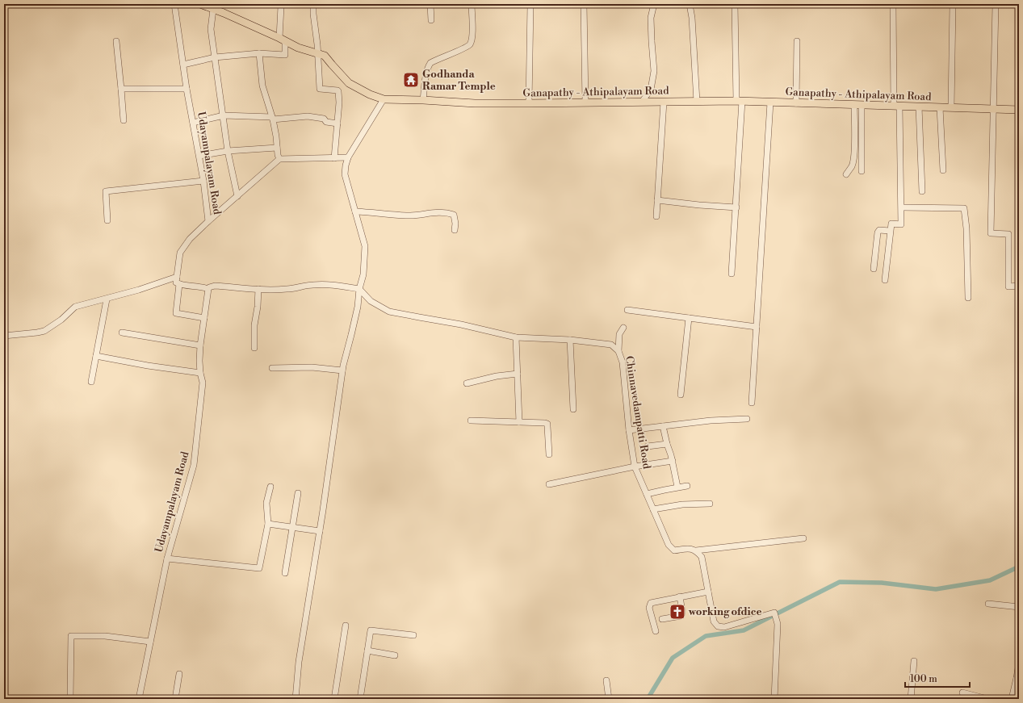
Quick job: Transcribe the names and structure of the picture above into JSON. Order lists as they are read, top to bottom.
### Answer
{
  "streets": {
    "main road": ["Ganapathy - Athipalayam Road"],
    "street": ["Udayampalayam Road", "Chinnavedampatti Road"]
  },
  "places": {
    "temple": ["Godhanda Ramar Temple"],
    "church": ["working ofdice"]
  },
  "scale_bar": "100 m"
}
